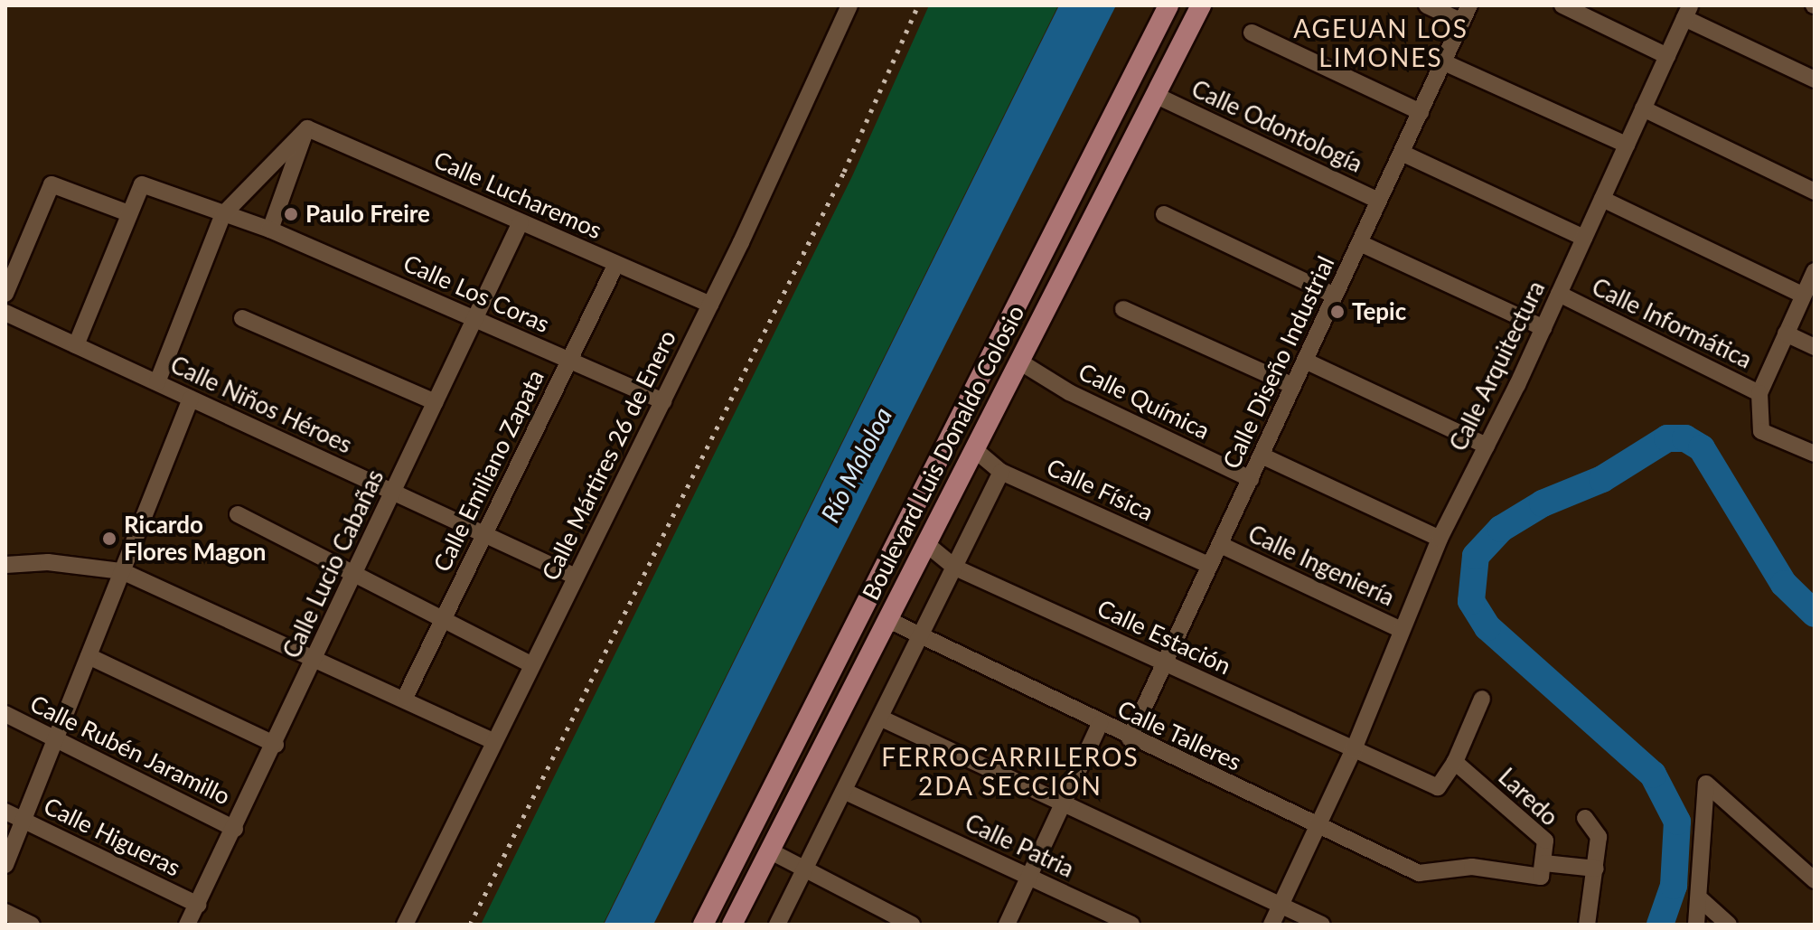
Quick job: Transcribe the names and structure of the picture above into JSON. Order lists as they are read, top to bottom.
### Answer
{
  "streets": {
    "main road": ["Boulevard Luis Donaldo Colosio"],
    "street": [
      "Calle Odontología",
      "Calle Lucharemos",
      "Calle Los Coras",
      "Calle Informática",
      "Calle Diseño Industrial",
      "Calle Arquitectura",
      "Calle Química",
      "Calle Niños Héroes",
      "Calle Mártires 26 de Enero",
      "Calle Emiliano Zapata",
      "Calle Física",
      "Calle Lucio Cabañas",
      "Calle Ingeniería",
      "Calle Estación",
      "Calle Talleres",
      "Calle Rubén Jaramillo",
      "Laredo",
      "Calle Higueras",
      "Calle Patria"
    ]
  },
  "crossings": [
    ["Calle Odontología", "Calle Diseño Industrial"],
    ["Calle Odontología", "Boulevard Luis Donaldo Colosio"],
    ["Calle Lucharemos", "Calle Mártires 26 de Enero"],
    ["Calle Lucharemos", "Calle Emiliano Zapata"],
    ["Calle Lucharemos", "Calle Lucio Cabañas"],
    ["Calle Los Coras", "Calle Mártires 26 de Enero"],
    ["Calle Los Coras", "Calle Emiliano Zapata"],
    ["Calle Los Coras", "Calle Lucio Cabañas"],
    ["Calle Informática", "Calle Arquitectura"],
    ["Calle Diseño Industrial", "Calle Química"],
    ["Calle Diseño Industrial", "Calle Física"],
    ["Calle Diseño Industrial", "Calle Ingeniería"],
    ["Calle Diseño Industrial", "Calle Estación"],
    ["Calle Diseño Industrial", "Calle Talleres"],
    ["Calle Arquitectura", "Calle Ingeniería"],
    ["Calle Arquitectura", "Calle Estación"],
    ["Calle Arquitectura", "Calle Talleres"],
    ["Calle Química", "Boulevard Luis Donaldo Colosio"],
    ["Calle Niños Héroes", "Calle Mártires 26 de Enero"],
    ["Calle Niños Héroes", "Calle Emiliano Zapata"],
    ["Calle Niños Héroes", "Calle Lucio Cabañas"],
    ["Boulevard Luis Donaldo Colosio", "Calle Física"],
    ["Boulevard Luis Donaldo Colosio", "Calle Estación"],
    ["Boulevard Luis Donaldo Colosio", "Calle Talleres"],
    ["Calle Lucio Cabañas", "Calle Rubén Jaramillo"],
    ["Calle Lucio Cabañas", "Calle Higueras"],
    ["Calle Talleres", "Laredo"]
  ],
  "districts": ["AGEUAN LOS LIMONES", "FERROCARRILEROS 2DA SECCIÓN"],
  "water": ["Río Mololoa"],
  "places": ["Paulo Freire", "Tepic", "Ricardo Flores Magon"]
}
